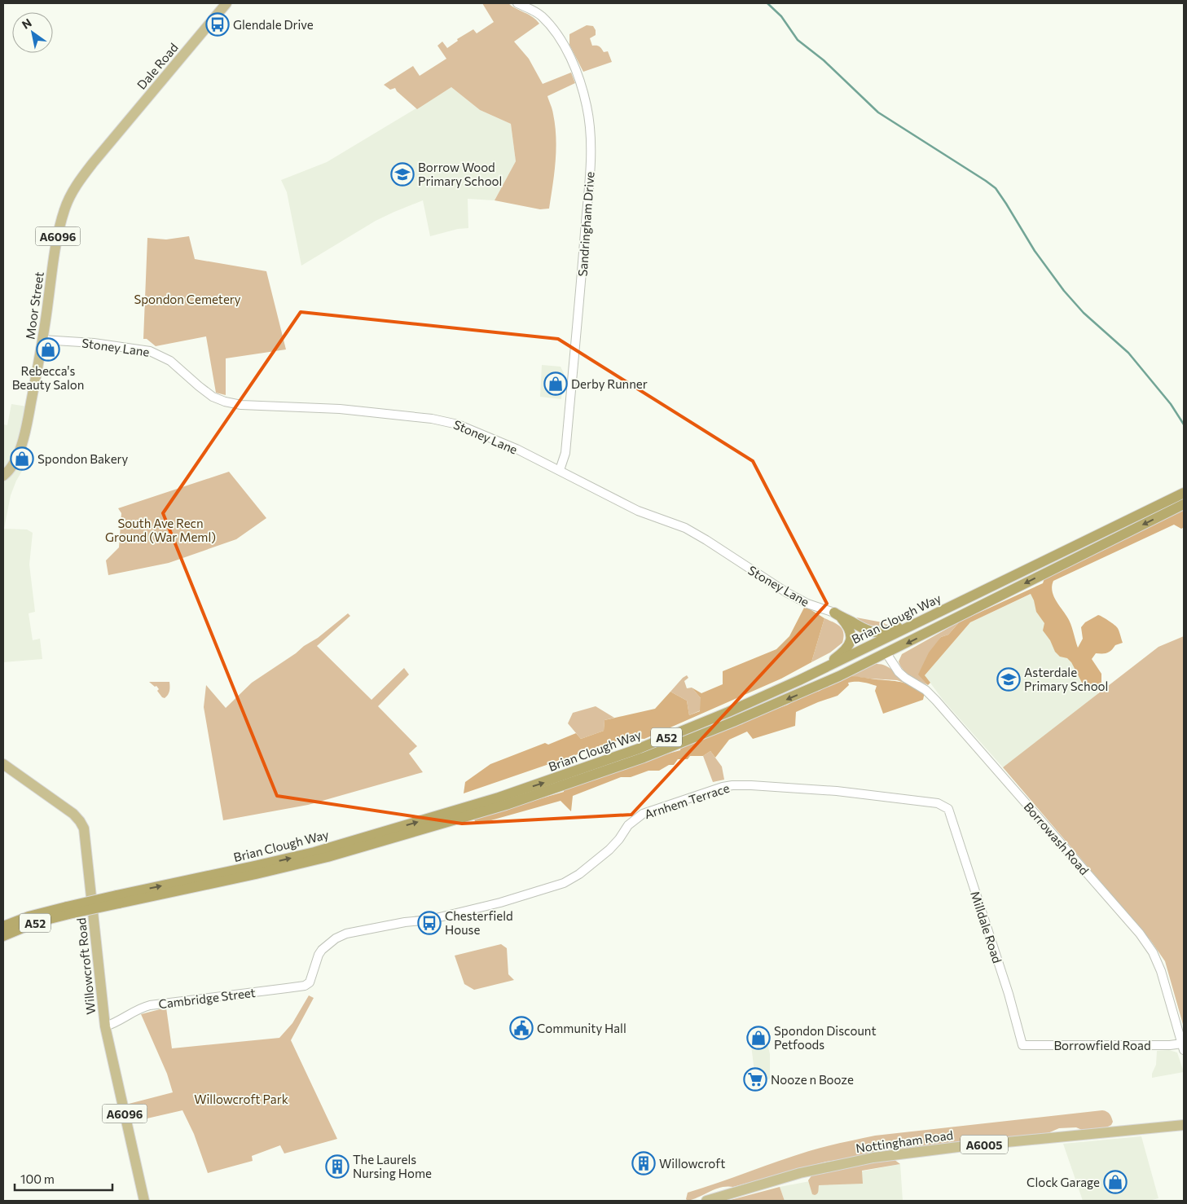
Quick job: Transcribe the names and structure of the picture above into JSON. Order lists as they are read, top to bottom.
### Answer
{
  "streets": {
    "highway": ["Brian Clough Way", "A52"],
    "main road": [
      "Dale Road",
      "A6096",
      "Moor Street",
      "Willowcroft Road",
      "Nottingham Road",
      "A6005"
    ],
    "street": [
      "Sandringham Drive",
      "Stoney Lane",
      "Arnhem Terrace",
      "Borrowash Road",
      "Milldale Road",
      "Cambridge Street",
      "Borrowfield Road"
    ]
  },
  "crossings": [
    ["Dale Road", "Moor Street"],
    ["Sandringham Drive", "Stoney Lane"],
    ["Moor Street", "Stoney Lane"],
    ["Brian Clough Way", "Borrowash Road"],
    ["Arnhem Terrace", "Milldale Road"],
    ["Arnhem Terrace", "Cambridge Street"],
    ["Borrowash Road", "Borrowfield Road"],
    ["Milldale Road", "Borrowfield Road"],
    ["Willowcroft Road", "Cambridge Street"]
  ],
  "parks": ["Spondon Cemetery", "South Ave Recn Ground (War Meml)", "Willowcroft Park"],
  "places": {
    "bus stop": ["Glendale Drive", "Chesterfield House"],
    "school or university": ["Borrow Wood Primary School", "Asterdale Primary School"],
    "shop": [
      "Rebecca's Beauty Salon",
      "Derby Runner",
      "Spondon Bakery",
      "Spondon Discount Petfoods",
      "Clock Garage"
    ],
    "public building": ["Community Hall"],
    "supermarket": ["Nooze n Booze"],
    "building": ["Willowcroft", "The Laurels Nursing Home"]
  },
  "scale_bar": "100 m",
  "north": "top left"
}
